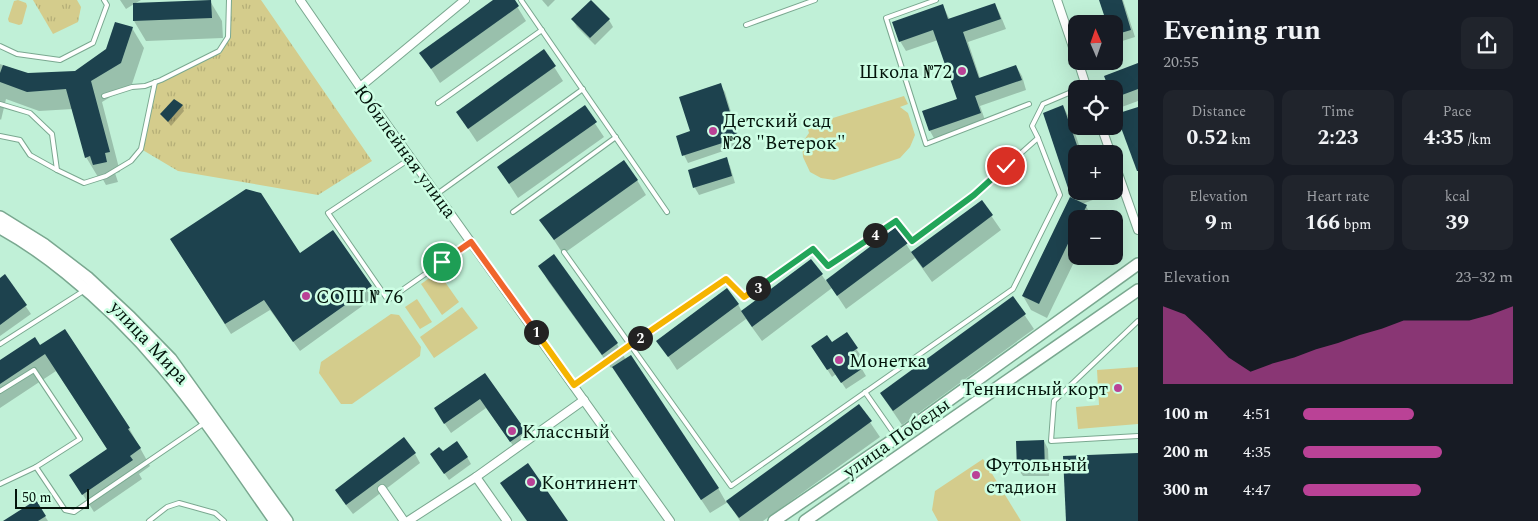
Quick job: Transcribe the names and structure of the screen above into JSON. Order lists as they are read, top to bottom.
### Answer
{
  "streets": {
    "street": ["Юбилейная улица", "улица Мира", "улица Победы"]
  },
  "places": [
    "Школа №72",
    "Детский сад №28 \"Ветерок\"",
    "СОШ № 76",
    "Монетка",
    "Теннисный корт",
    "Классный",
    "Футольный стадион",
    "Континент"
  ],
  "scale_bar": "50 m",
  "north": "top",
  "page": {
    "heading": ["Evening run", "20:55"],
    "map_buttons": ["+", "−"],
    "stats": [
      ["Distance", "0.52 km"],
      ["Time", "2:23"],
      ["Pace", "4:35 /km"],
      ["Elevation", "9 m"],
      ["Heart rate", "166 bpm"],
      ["kcal", "39"]
    ],
    "pins": [
      "4",
      "3",
      "1",
      "2"
    ],
    "chart": ["Elevation", "23–32 m"],
    "list": [
      {
        "name": "100 m",
        "note": "4:51"
      },
      {
        "name": "200 m",
        "note": "4:35"
      },
      {
        "name": "300 m",
        "note": "4:47"
      }
    ],
    "scale": "50 m"
  }
}
